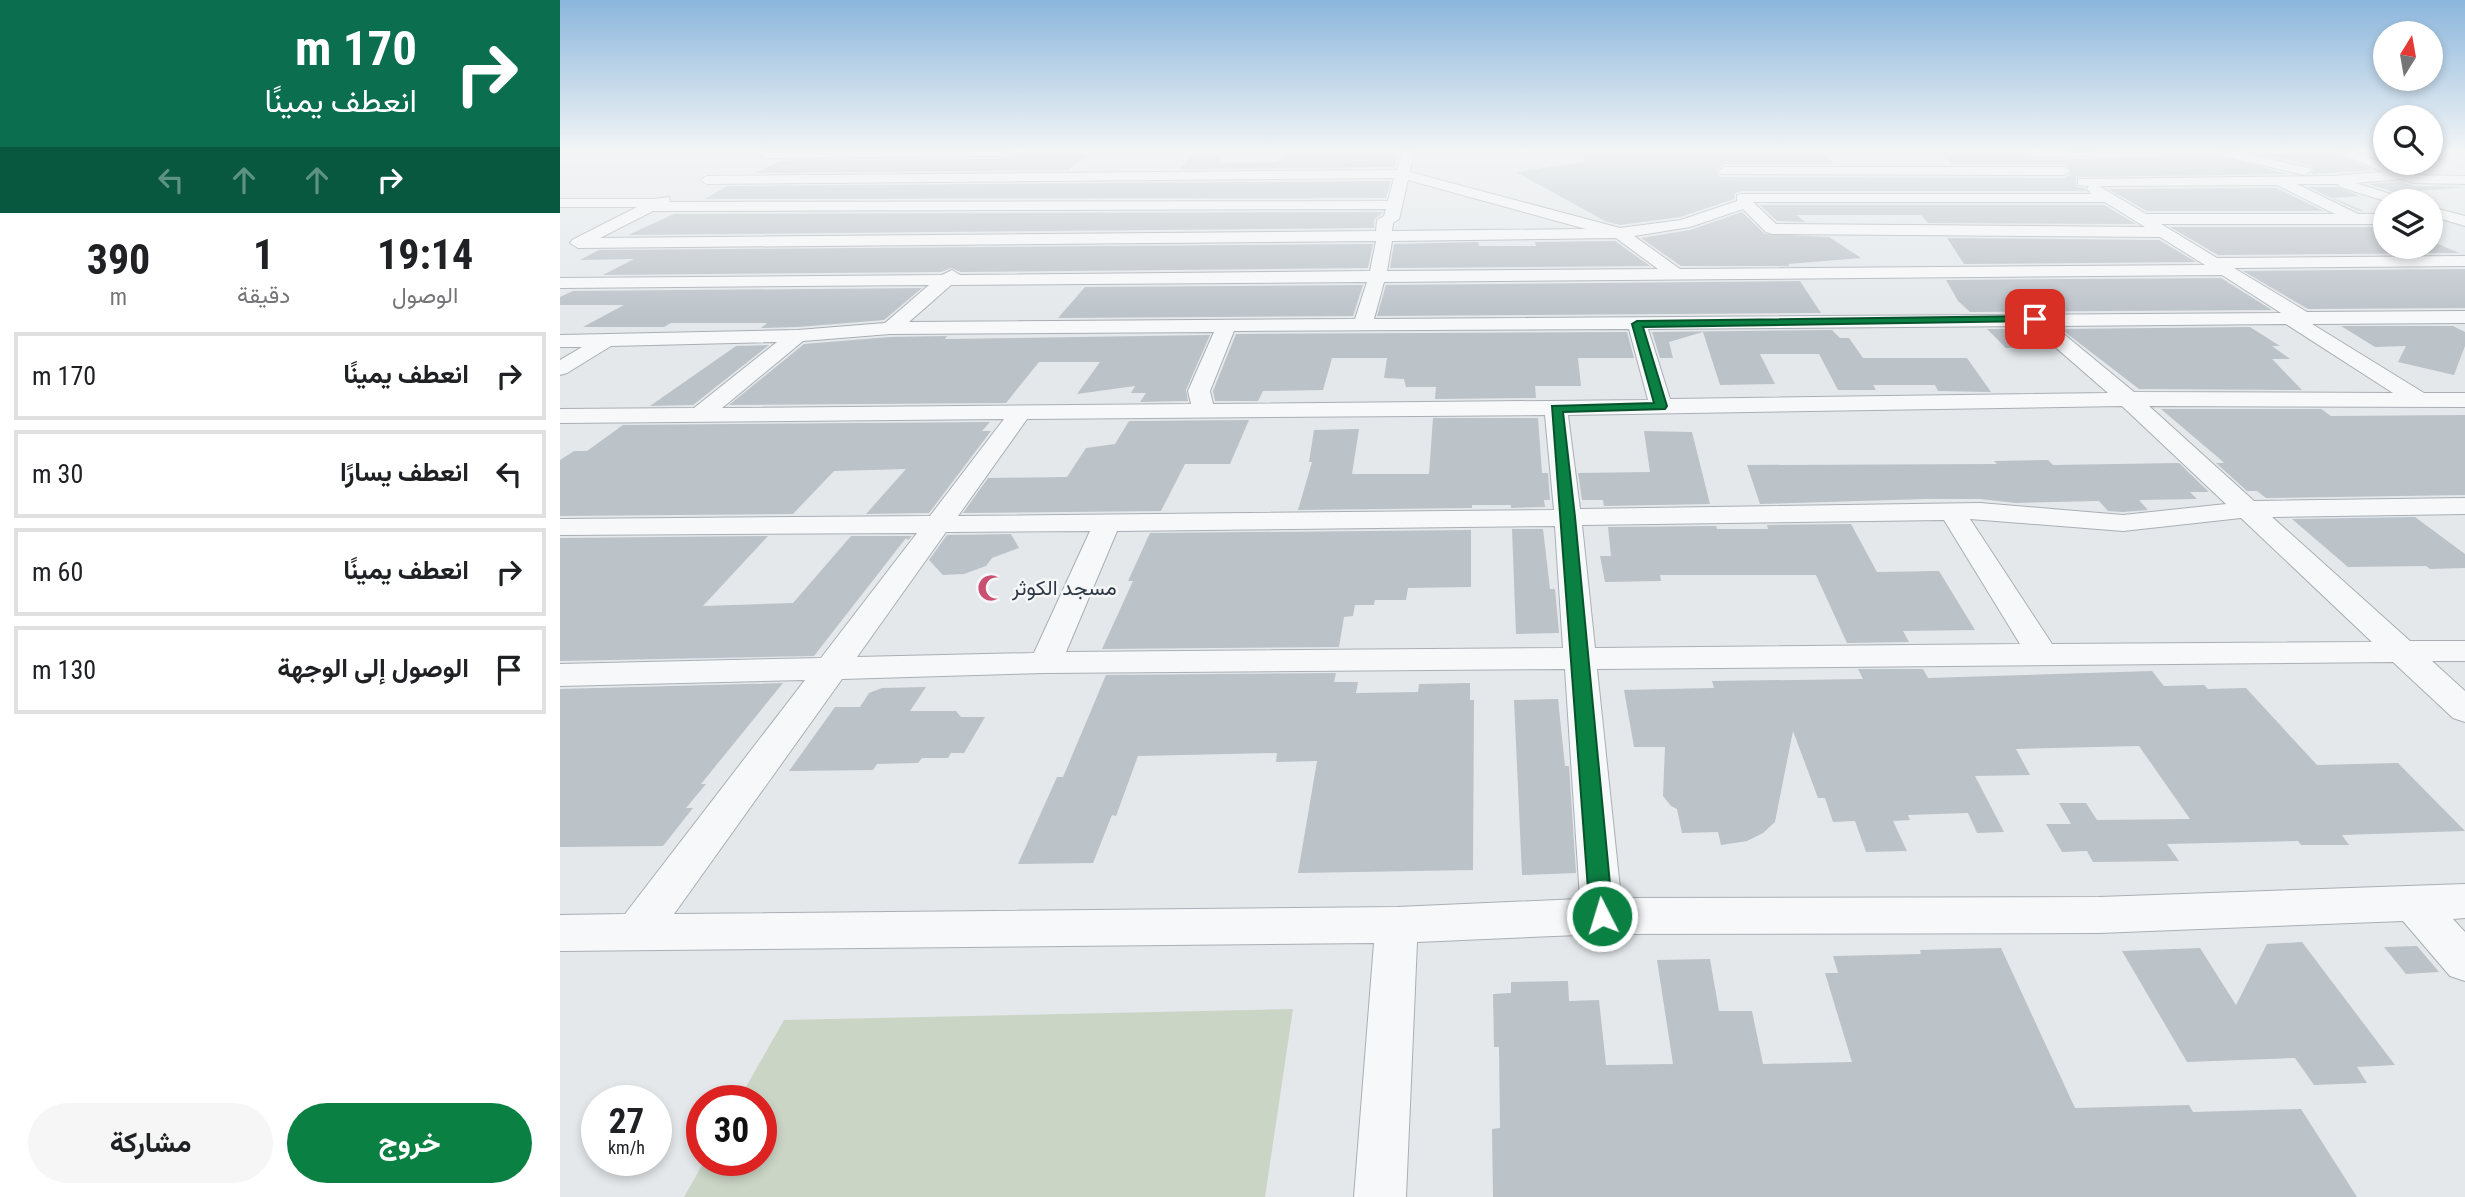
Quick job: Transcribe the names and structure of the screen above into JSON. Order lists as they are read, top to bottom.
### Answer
{
  "places": {
    "mosque": ["مسجد الكوثر"]
  },
  "north": "top",
  "page": {
    "turn": ["170 m", "انعطف يمينًا"],
    "eta": [
      "19:14",
      "الوصول",
      "1",
      "دقيقة",
      "390",
      "m"
    ],
    "list": [
      {
        "name": "انعطف يمينًا",
        "value": "170 m"
      },
      {
        "name": "انعطف يسارًا",
        "value": "30 m"
      },
      {
        "name": "انعطف يمينًا",
        "value": "60 m"
      },
      {
        "name": "الوصول إلى الوجهة",
        "value": "130 m"
      }
    ],
    "speed": "27 km/h",
    "limit": "30",
    "buttons": ["خروج", "مشاركة"]
  }
}
